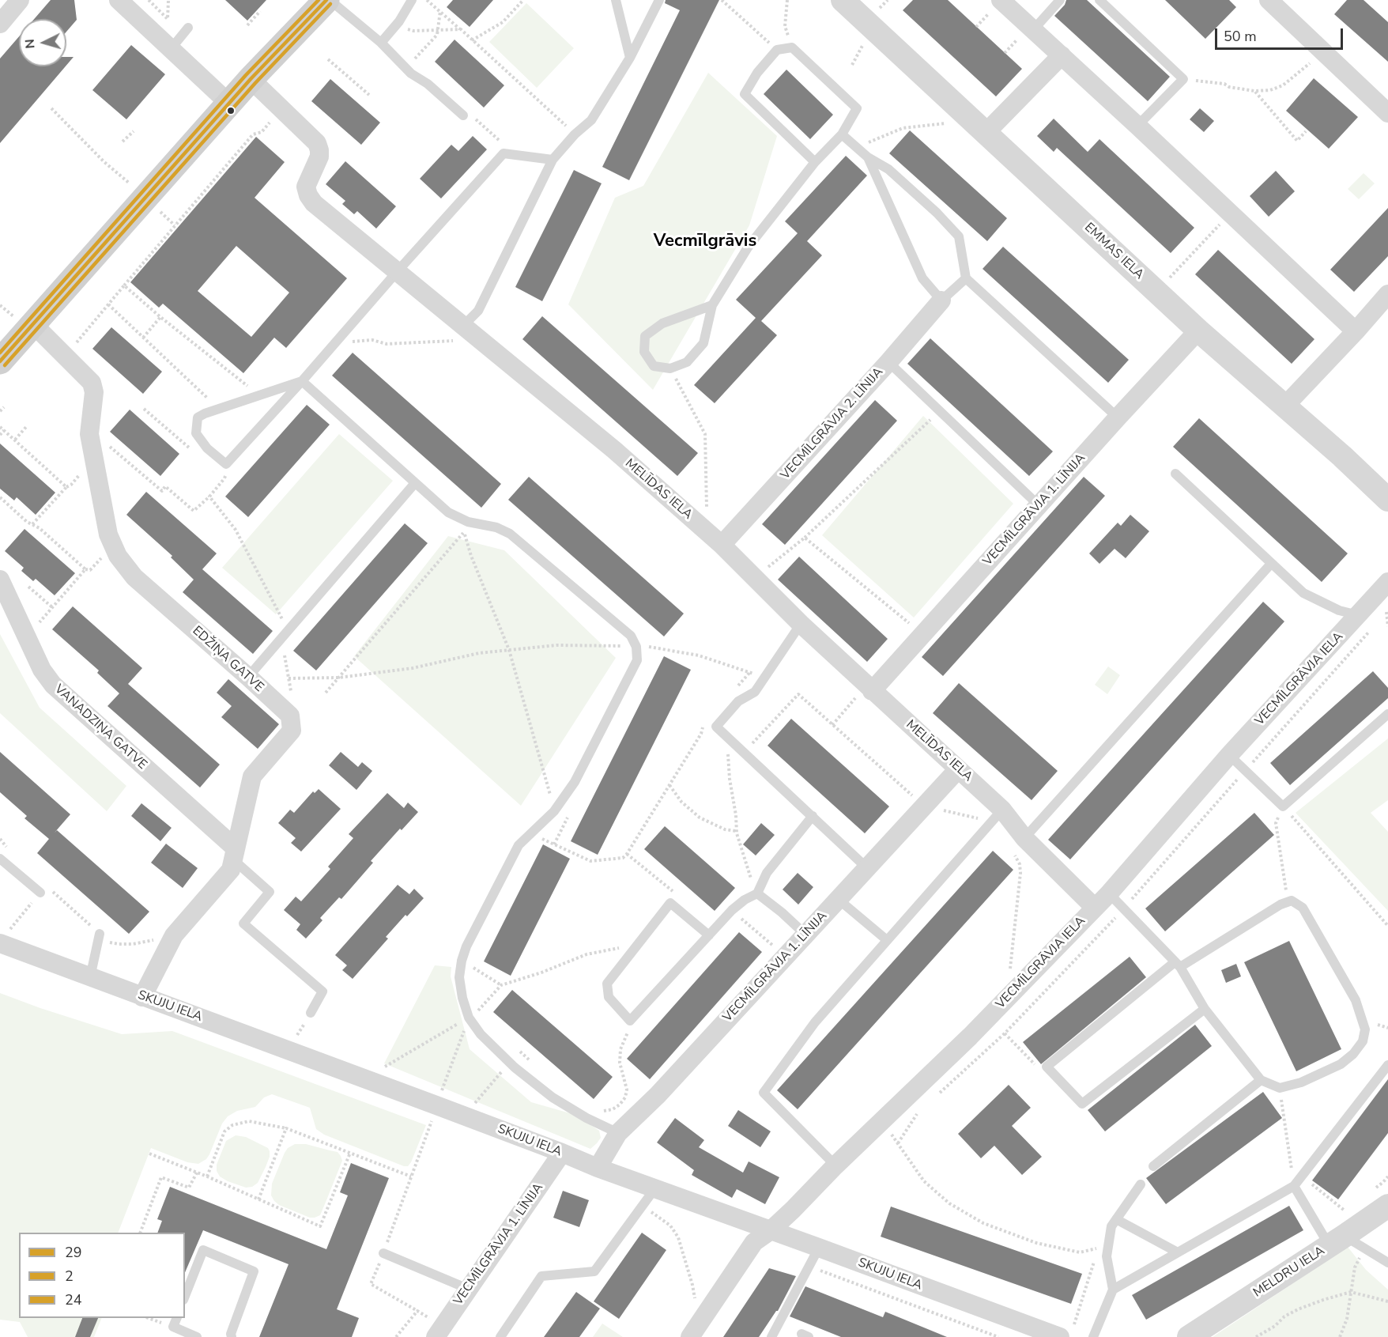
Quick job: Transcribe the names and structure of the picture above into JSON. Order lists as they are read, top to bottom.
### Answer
{
  "streets": {
    "street": [
      "EMMAS IELA",
      "VECMĪLGRĀVJA 2. LĪNIJA",
      "MELĪDAS IELA",
      "VECMĪLGRĀVJA 1. LĪNIJA",
      "EDŽIŅA GATVE",
      "VECMĪLGRĀVJA IELA",
      "VANADZIŅA GATVE",
      "SKUJU IELA",
      "MELDRU IELA"
    ]
  },
  "crossings": [
    ["EMMAS IELA", "VECMĪLGRĀVJA 1. LĪNIJA"],
    ["VECMĪLGRĀVJA 2. LĪNIJA", "MELĪDAS IELA"],
    ["MELĪDAS IELA", "VECMĪLGRĀVJA 1. LĪNIJA"],
    ["MELĪDAS IELA", "VECMĪLGRĀVJA IELA"],
    ["VECMĪLGRĀVJA 1. LĪNIJA", "SKUJU IELA"],
    ["VECMĪLGRĀVJA IELA", "SKUJU IELA"]
  ],
  "districts": ["Vecmīlgrāvis"],
  "lines": ["transit line 29", "transit line 24", "transit line 2"],
  "legend": ["29", "2", "24"],
  "scale_bar": "50 m",
  "north": "left"
}
